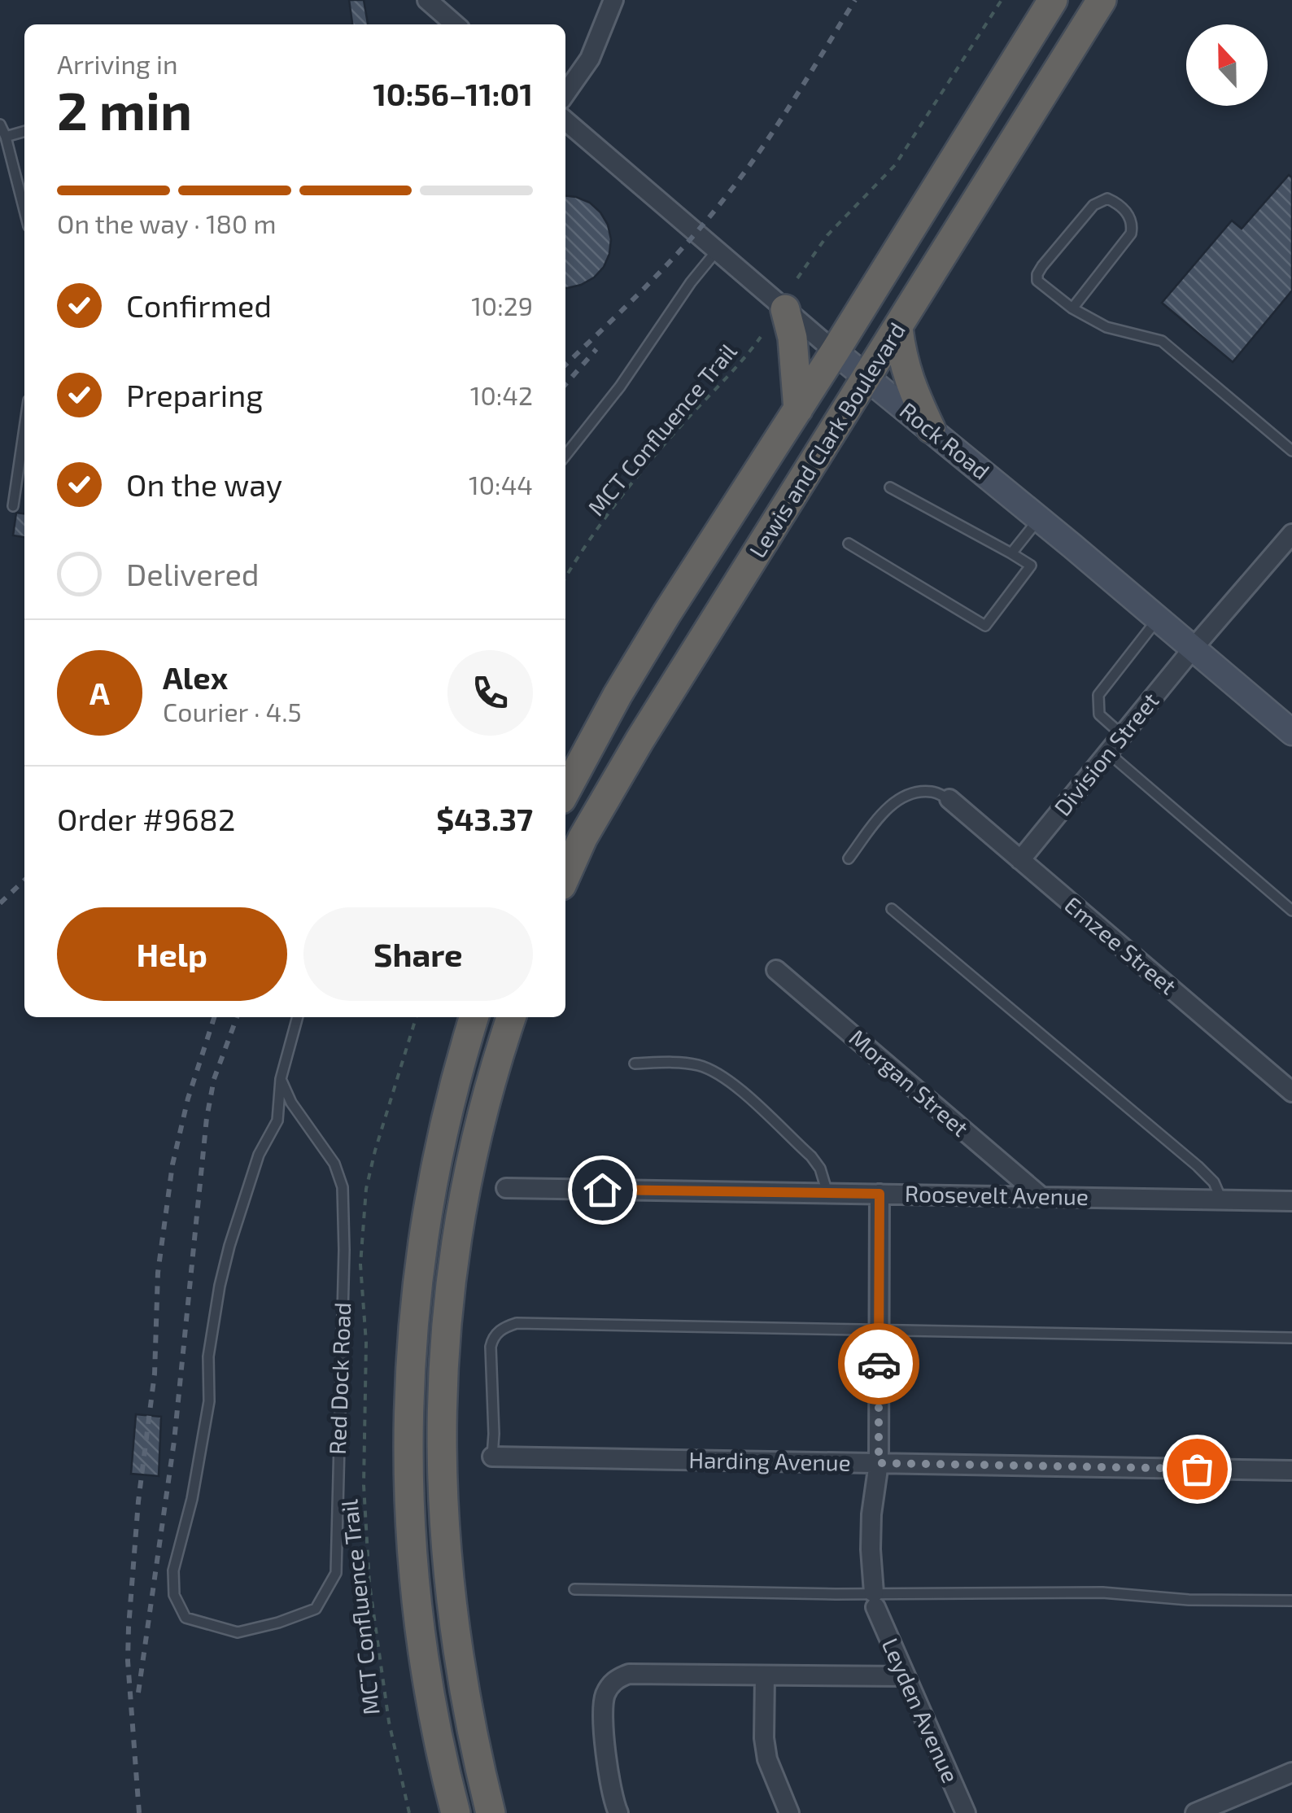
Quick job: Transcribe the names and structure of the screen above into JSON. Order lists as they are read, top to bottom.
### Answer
{
  "streets": {
    "highway": ["Lewis and Clark Boulevard"],
    "main road": ["Rock Road"],
    "street": [
      "Division Street",
      "Emzee Street",
      "Morgan Street",
      "Roosevelt Avenue",
      "Harding Avenue",
      "Leyden Avenue"
    ],
    "lane": ["Red Dock Road"],
    "path": ["MCT Confluence Trail"]
  },
  "crossings": [
    ["Lewis and Clark Boulevard", "Rock Road"],
    ["Rock Road", "Division Street"],
    ["Division Street", "Emzee Street"],
    ["Morgan Street", "Roosevelt Avenue"]
  ],
  "north": "top",
  "page": {
    "heading": ["2 min", "Arriving in", "10:56–11:01"],
    "panel": [
      "Alex",
      "Courier · 4.5",
      "Order #9682",
      "$43.37"
    ],
    "bar": "On the way · 180 m",
    "list": [
      ["Confirmed", "10:29"],
      ["Preparing", "10:42"],
      ["On the way", "10:44"],
      "Delivered"
    ],
    "round": "A",
    "buttons": ["Help", "Share"]
  }
}
